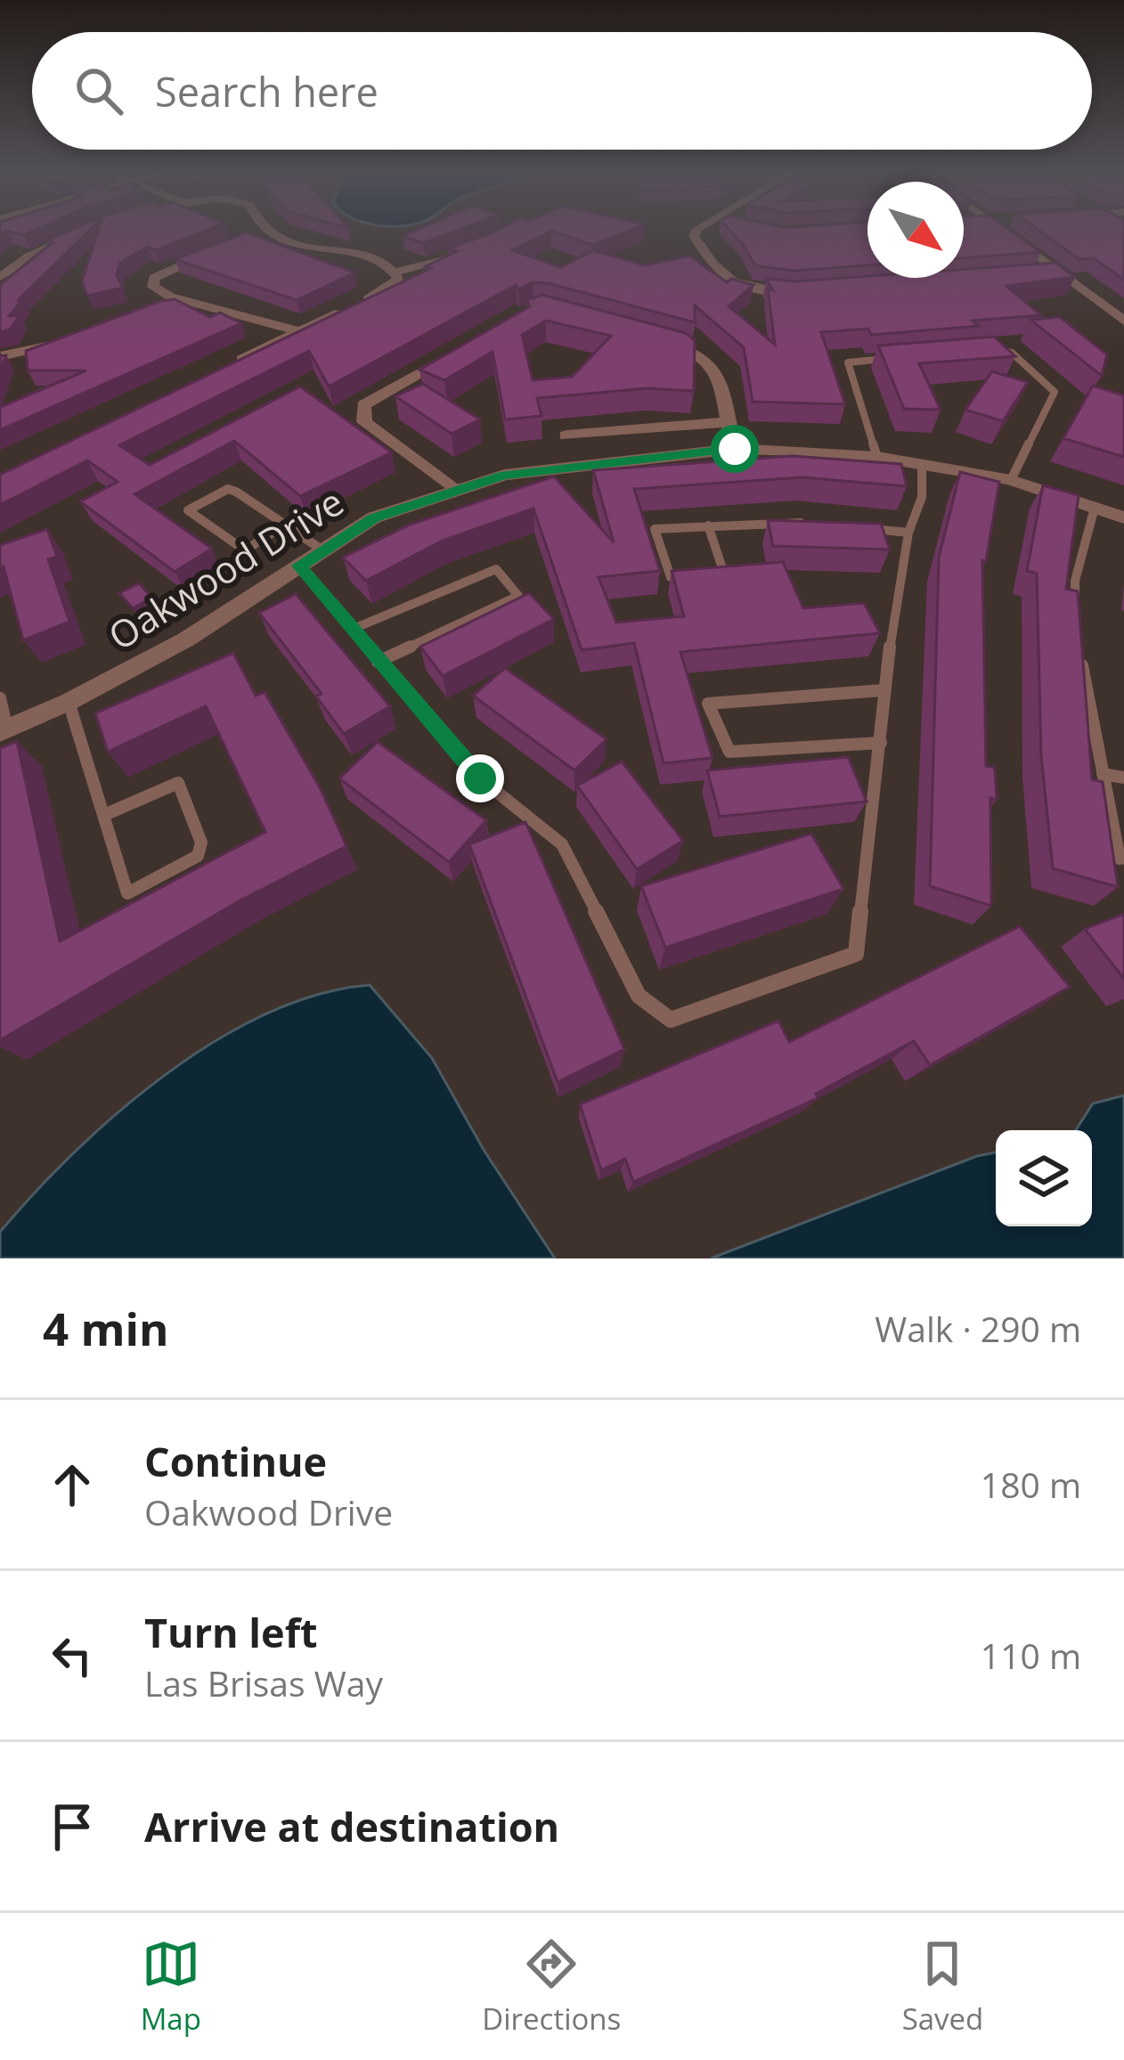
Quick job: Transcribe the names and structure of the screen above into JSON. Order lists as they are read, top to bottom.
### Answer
{
  "streets": {
    "street": ["Oakwood Drive"]
  },
  "north": "bottom right",
  "page": {
    "search": "Search here",
    "heading": ["4 min", "Walk · 290 m"],
    "list": [
      ["Continue", "Oakwood Drive", "180 m"],
      ["Turn left", "Las Brisas Way", "110 m"],
      "Arrive at destination"
    ],
    "nav": ["Map", "Directions", "Saved"]
  }
}
